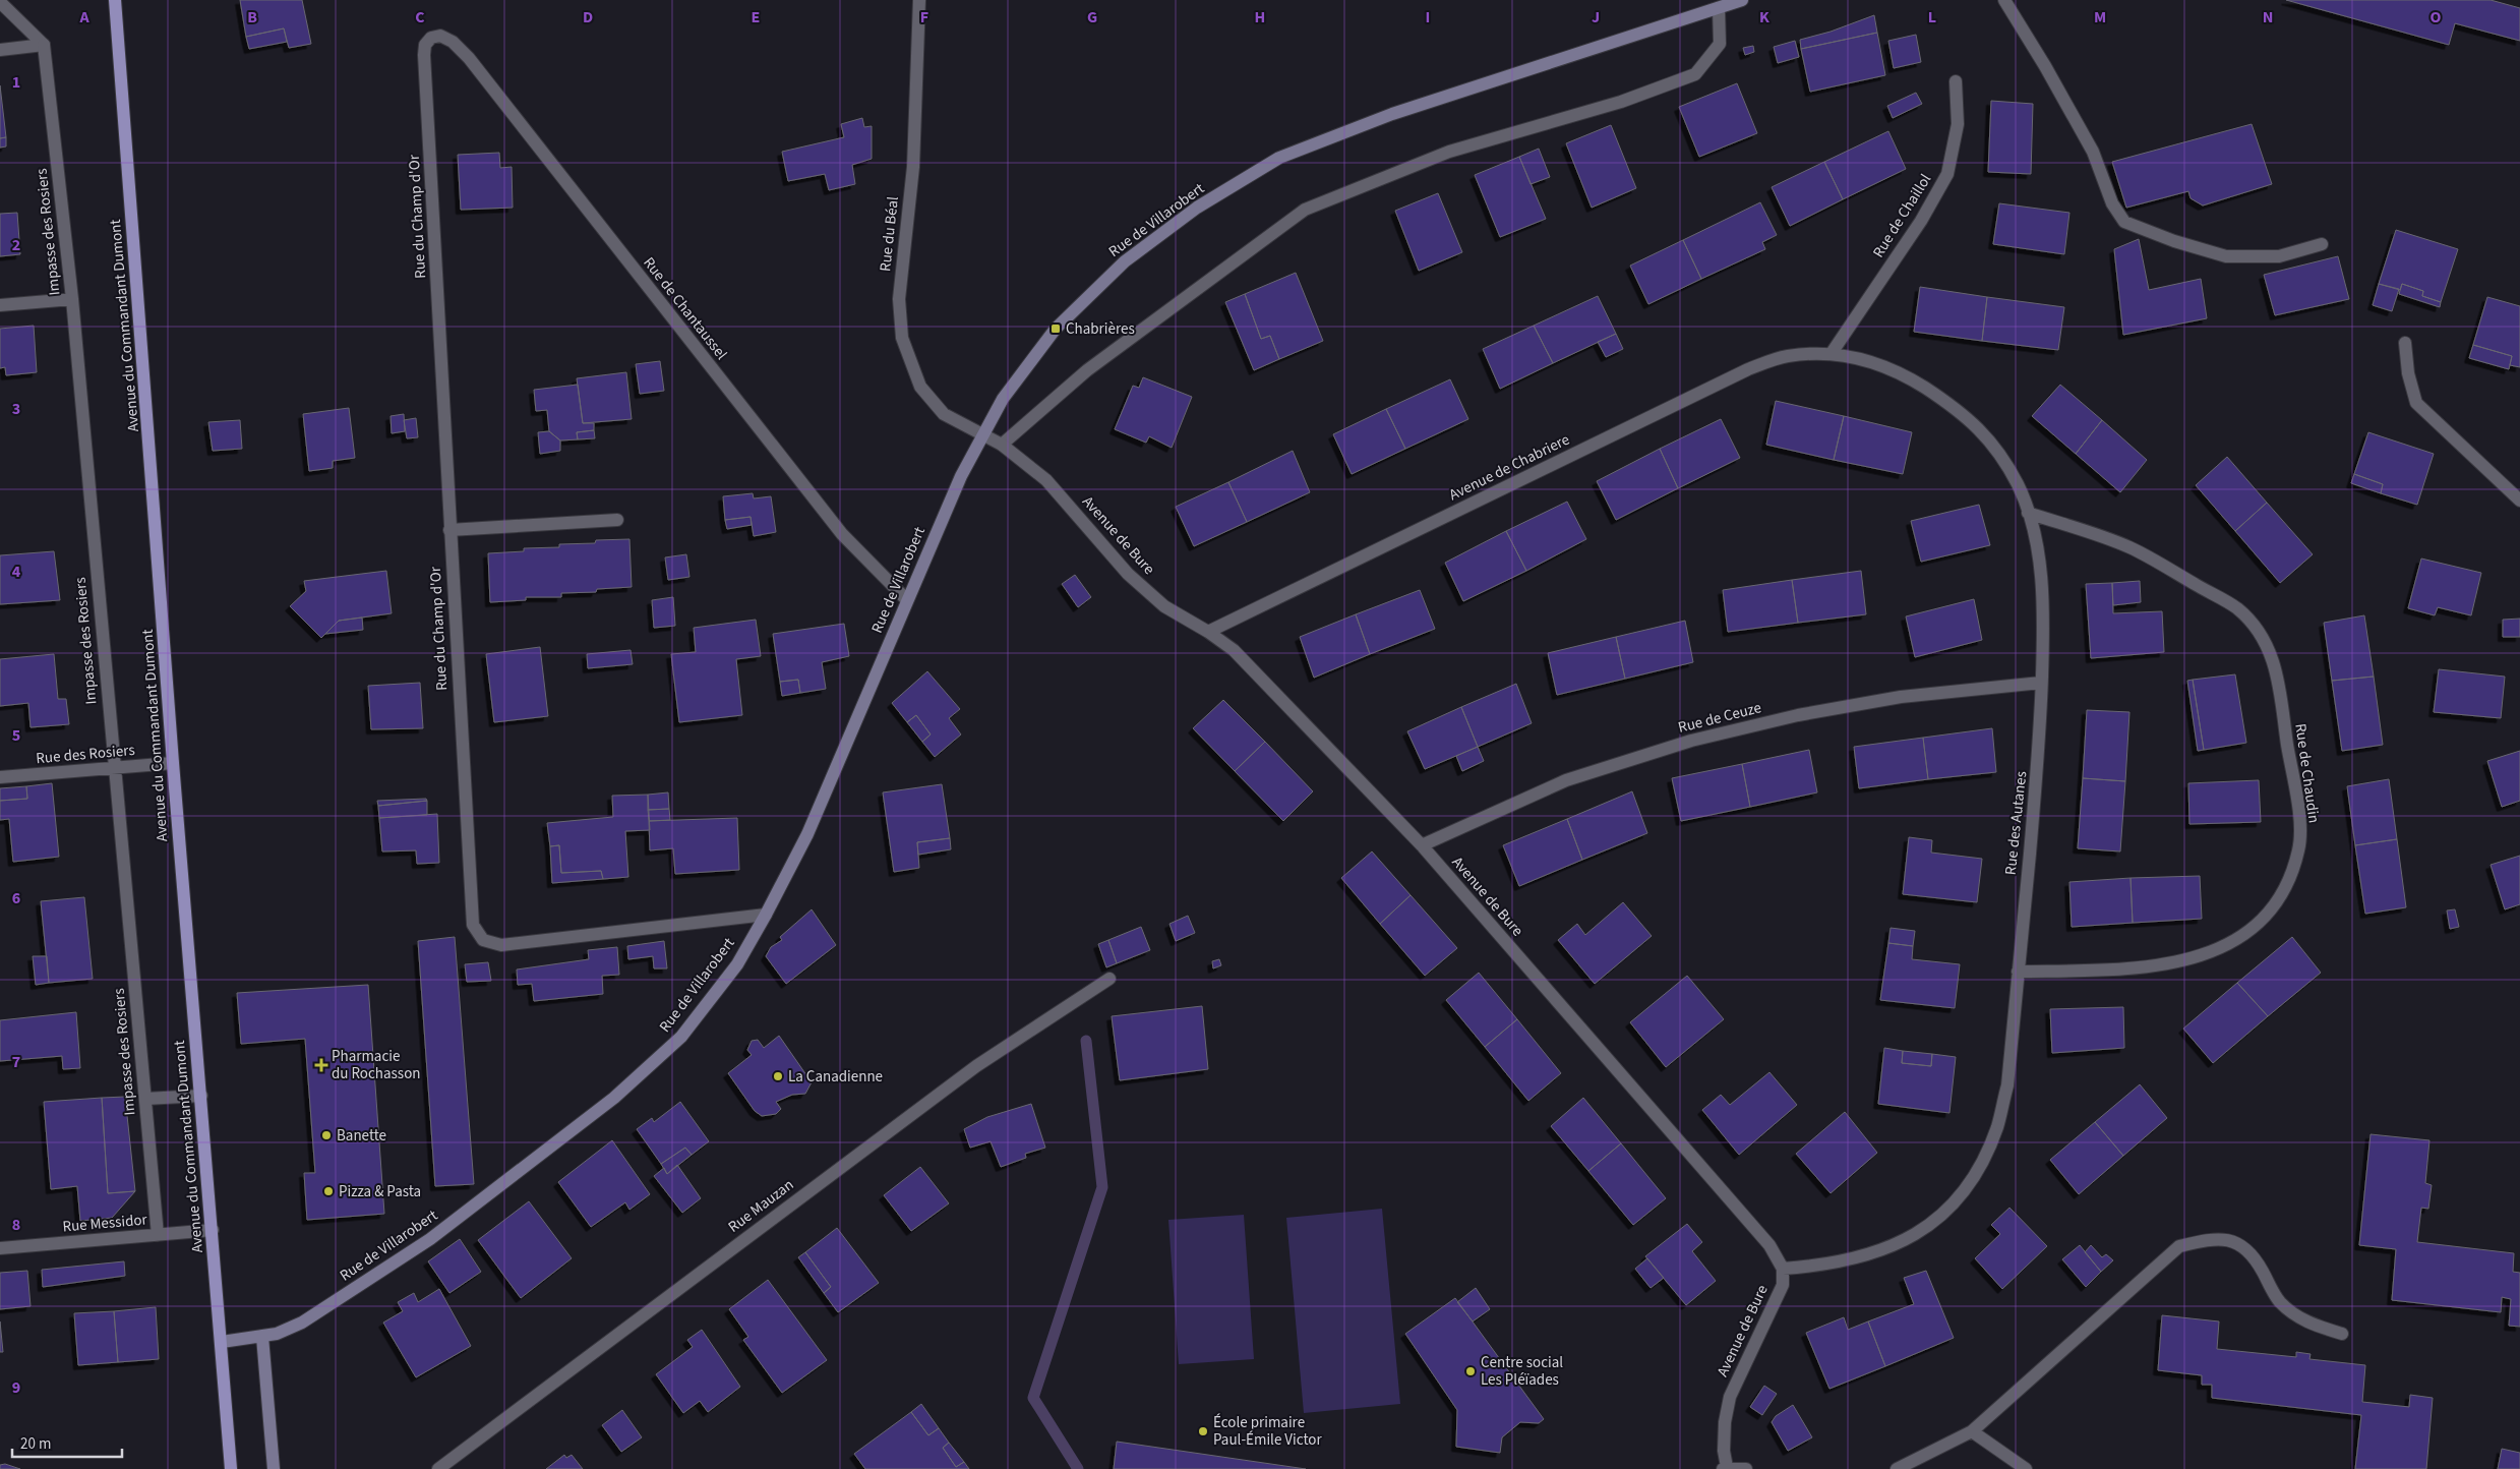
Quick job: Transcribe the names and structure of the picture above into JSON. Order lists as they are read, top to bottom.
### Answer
{
  "streets": {
    "main road": ["Rue de Villarobert", "Avenue du Commandant Dumont"],
    "street": [
      "Rue de Chaillol",
      "Rue du Champ d'Or",
      "Impasse des Rosiers",
      "Rue du Béal",
      "Rue de Chantaussel",
      "Avenue de Chabriere",
      "Avenue de Bure",
      "Rue de Ceuze",
      "Rue des Rosiers",
      "Rue de Chaudin",
      "Rue des Autanes",
      "Rue Mauzan",
      "Rue Messidor"
    ]
  },
  "crossings": [
    ["Rue de Chaillol", "Avenue de Chabriere"],
    ["Rue de Chaillol", "Rue des Autanes"],
    ["Rue du Champ d'Or", "Rue de Villarobert"],
    ["Rue du Champ d'Or", "Rue de Chantaussel"],
    ["Rue de Villarobert", "Rue du Béal"],
    ["Rue de Villarobert", "Rue de Chantaussel"],
    ["Rue de Villarobert", "Avenue du Commandant Dumont"],
    ["Rue de Villarobert", "Avenue de Bure"],
    ["Impasse des Rosiers", "Rue des Rosiers"],
    ["Impasse des Rosiers", "Rue Messidor"],
    ["Rue du Béal", "Avenue de Bure"],
    ["Avenue du Commandant Dumont", "Rue des Rosiers"],
    ["Avenue du Commandant Dumont", "Rue Messidor"],
    ["Avenue de Chabriere", "Avenue de Bure"],
    ["Avenue de Chabriere", "Rue des Autanes"],
    ["Avenue de Bure", "Rue de Ceuze"],
    ["Avenue de Bure", "Rue des Autanes"],
    ["Rue de Ceuze", "Rue des Autanes"],
    ["Rue de Chaudin", "Rue des Autanes"]
  ],
  "places": {
    "transit": ["Chabrières"],
    "health": ["Pharmacie du Rochasson"],
    "other": [
      "La Canadienne",
      "Banette",
      "Pizza & Pasta",
      "Centre social Les Pléïades",
      "École primaire Paul-Émile Victor"
    ]
  },
  "scale_bar": "20 m",
  "grid": {
    "columns": [
      "A",
      "B",
      "C",
      "D",
      "E",
      "F",
      "G",
      "H",
      "I",
      "J",
      "K",
      "L",
      "M",
      "N",
      "O"
    ],
    "rows": [
      "1",
      "2",
      "3",
      "4",
      "5",
      "6",
      "7",
      "8",
      "9"
    ]
  }
}
